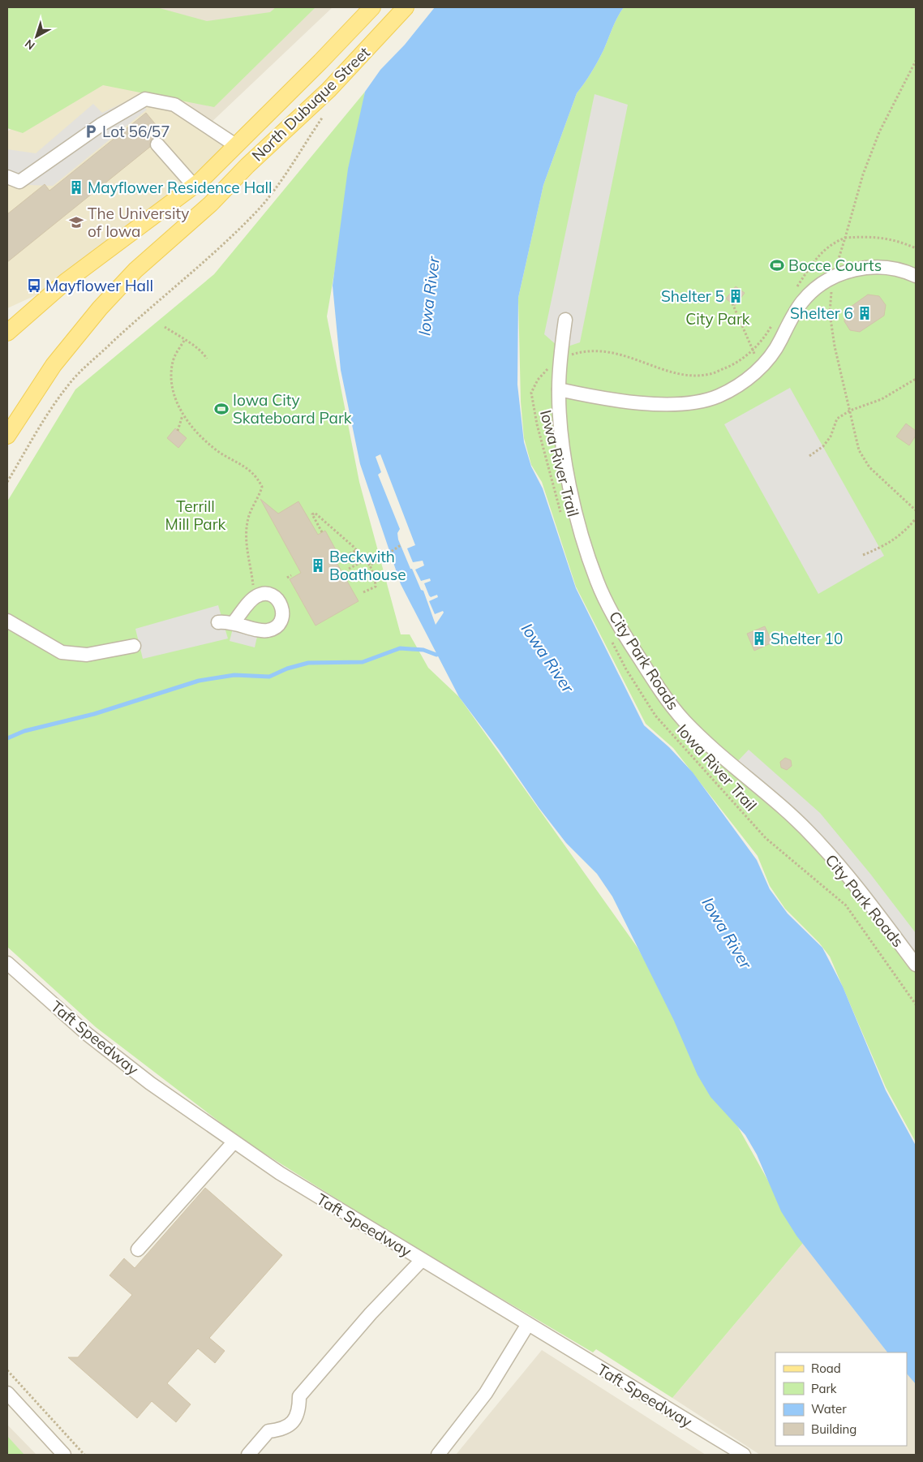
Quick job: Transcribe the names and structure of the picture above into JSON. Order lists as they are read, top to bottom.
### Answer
{
  "streets": {
    "main road": ["North Dubuque Street"],
    "street": ["City Park Roads", "Taft Speedway"],
    "path": ["Iowa River Trail"]
  },
  "crossings": [
    ["Iowa River Trail", "City Park Roads"]
  ],
  "water": ["Iowa River"],
  "parks": ["City Park", "Terrill Mill Park"],
  "places": {
    "parking": ["Lot 56/57"],
    "building": [
      "Mayflower Residence Hall",
      "Shelter 5",
      "Shelter 6",
      "Beckwith Boathouse",
      "Shelter 10"
    ],
    "school or university": ["The University of Iowa"],
    "sports": ["Bocce Courts", "Iowa City Skateboard Park"],
    "bus stop": ["Mayflower Hall"]
  },
  "legend": [
    "Road",
    "Park",
    "Water",
    "Building"
  ],
  "north": "bottom left"
}
